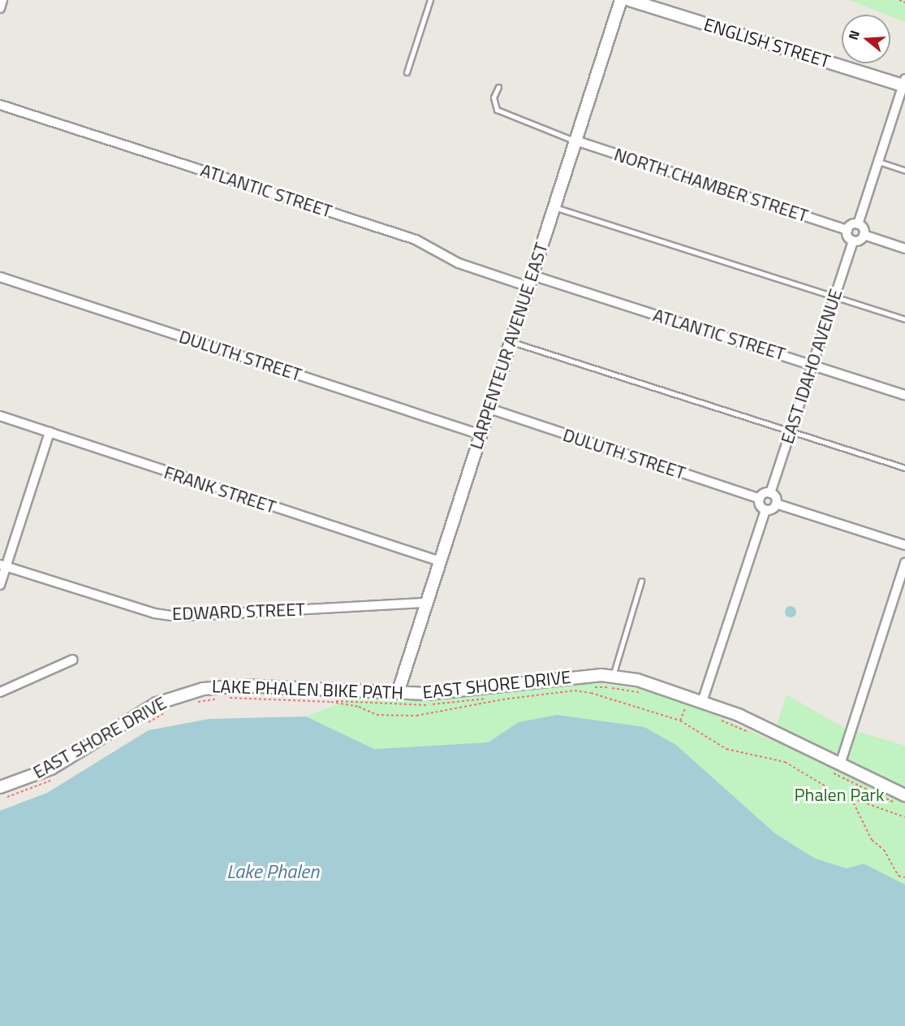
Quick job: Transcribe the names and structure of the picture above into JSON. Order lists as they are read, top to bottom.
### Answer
{
  "streets": {
    "street": [
      "ENGLISH STREET",
      "NORTH CHAMBER STREET",
      "ATLANTIC STREET",
      "LARPENTEUR AVENUE EAST",
      "DULUTH STREET",
      "EAST IDAHO AVENUE",
      "FRANK STREET",
      "EDWARD STREET",
      "EAST SHORE DRIVE"
    ],
    "path": ["LAKE PHALEN BIKE PATH"]
  },
  "crossings": [
    ["NORTH CHAMBER STREET", "LARPENTEUR AVENUE EAST"],
    ["NORTH CHAMBER STREET", "EAST IDAHO AVENUE"],
    ["ATLANTIC STREET", "LARPENTEUR AVENUE EAST"],
    ["ATLANTIC STREET", "EAST IDAHO AVENUE"],
    ["LARPENTEUR AVENUE EAST", "DULUTH STREET"],
    ["LARPENTEUR AVENUE EAST", "FRANK STREET"],
    ["LARPENTEUR AVENUE EAST", "EDWARD STREET"],
    ["LARPENTEUR AVENUE EAST", "EAST SHORE DRIVE"],
    ["DULUTH STREET", "EAST IDAHO AVENUE"]
  ],
  "water": ["Lake Phalen"],
  "parks": ["Phalen Park"],
  "north": "left"
}
